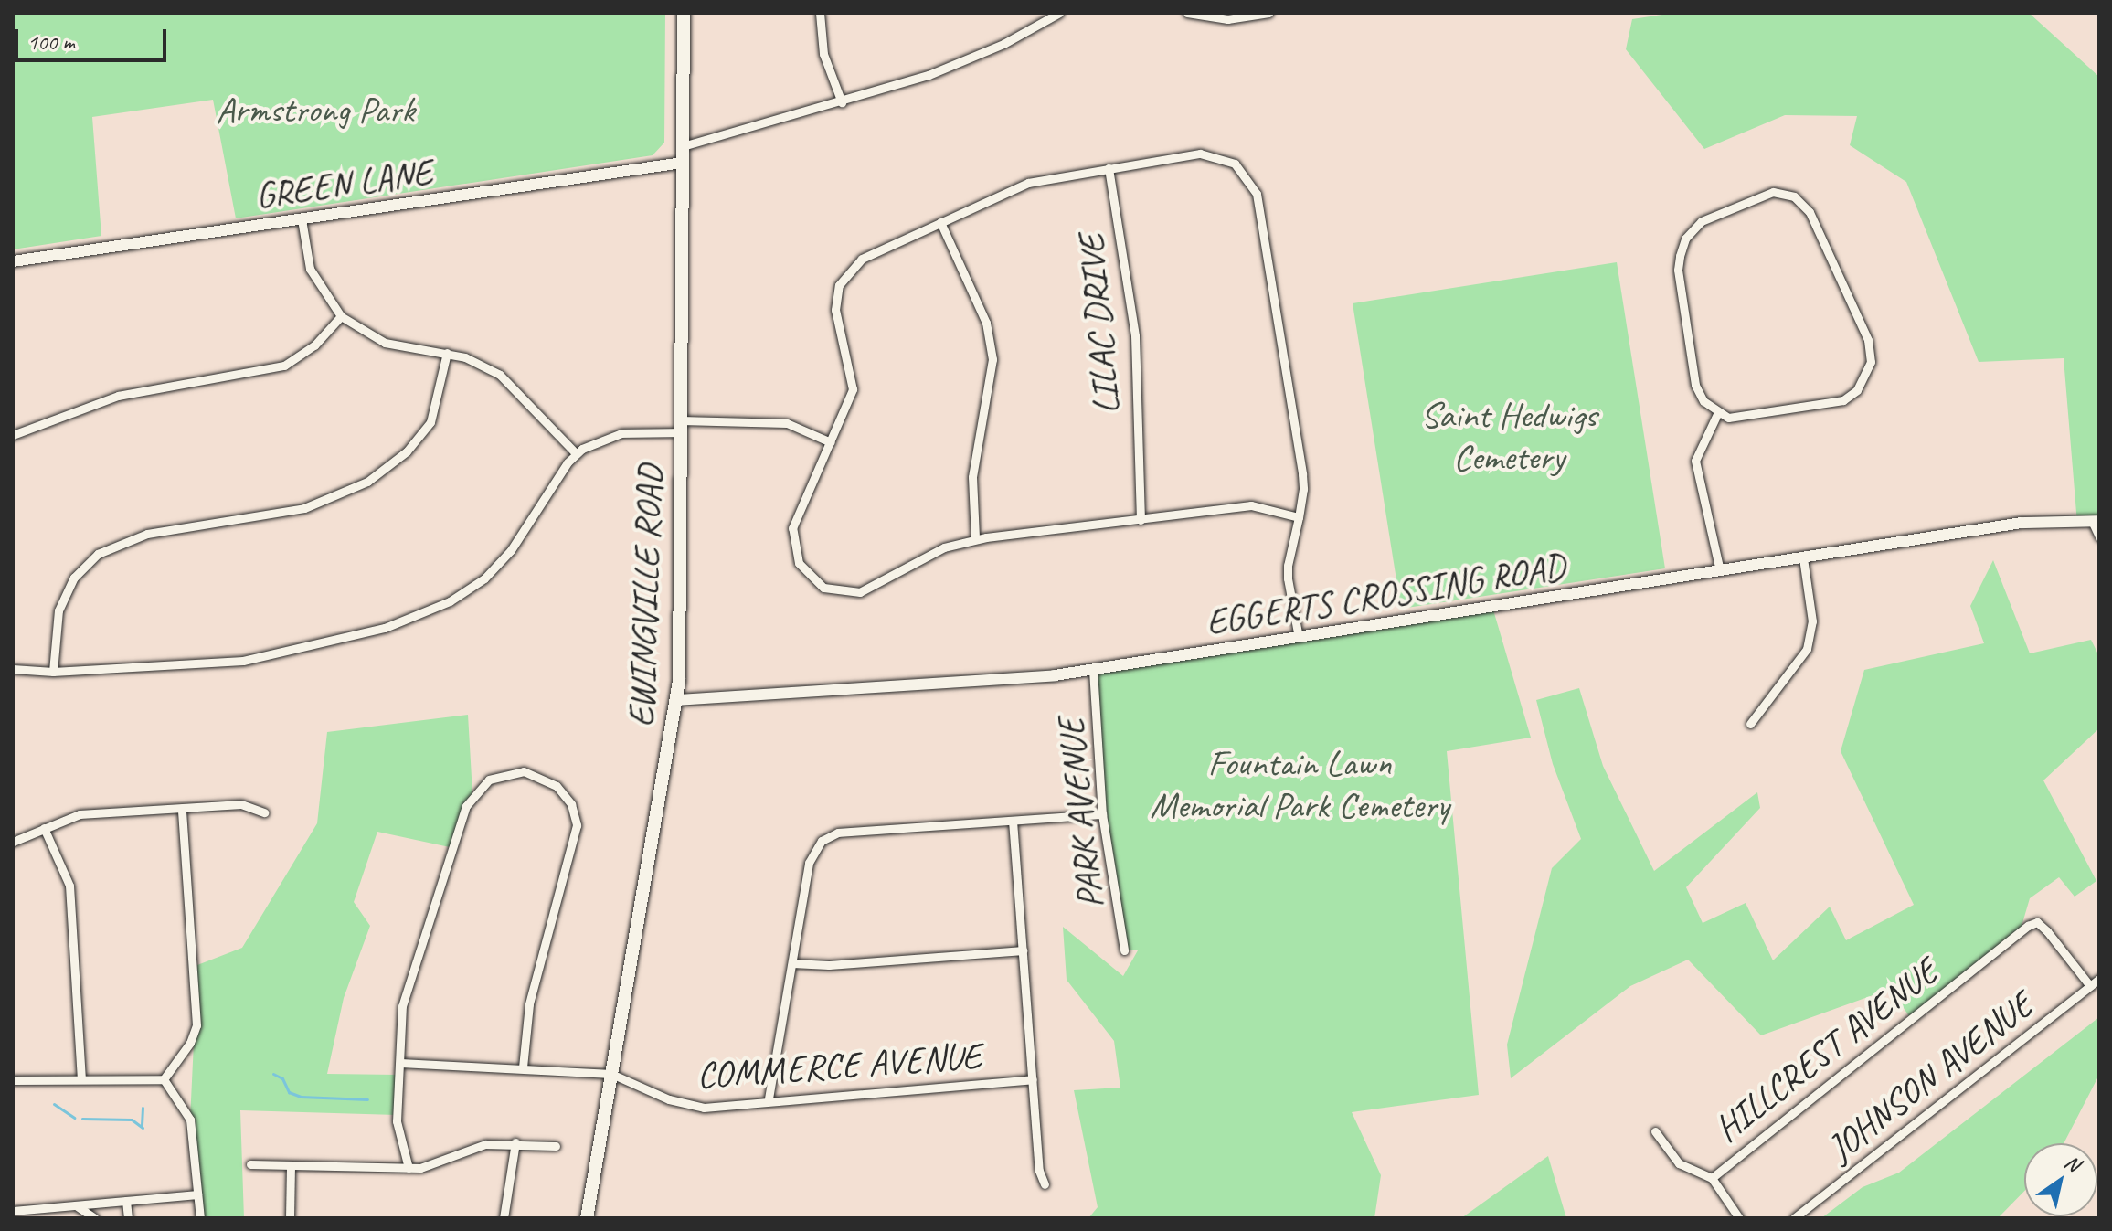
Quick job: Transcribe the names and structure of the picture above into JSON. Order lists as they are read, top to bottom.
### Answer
{
  "streets": {
    "main road": ["EWINGVILLE ROAD"],
    "street": [
      "GREEN LANE",
      "LILAC DRIVE",
      "EGGERTS CROSSING ROAD",
      "PARK AVENUE",
      "HILLCREST AVENUE",
      "COMMERCE AVENUE",
      "JOHNSON AVENUE"
    ]
  },
  "crossings": [
    ["GREEN LANE", "EWINGVILLE ROAD"],
    ["EGGERTS CROSSING ROAD", "EWINGVILLE ROAD"],
    ["EGGERTS CROSSING ROAD", "PARK AVENUE"],
    ["EWINGVILLE ROAD", "COMMERCE AVENUE"],
    ["HILLCREST AVENUE", "JOHNSON AVENUE"]
  ],
  "parks": ["Armstrong Park", "Saint Hedwigs Cemetery", "Fountain Lawn Memorial Park Cemetery"],
  "scale_bar": "100 m",
  "north": "top right"
}
